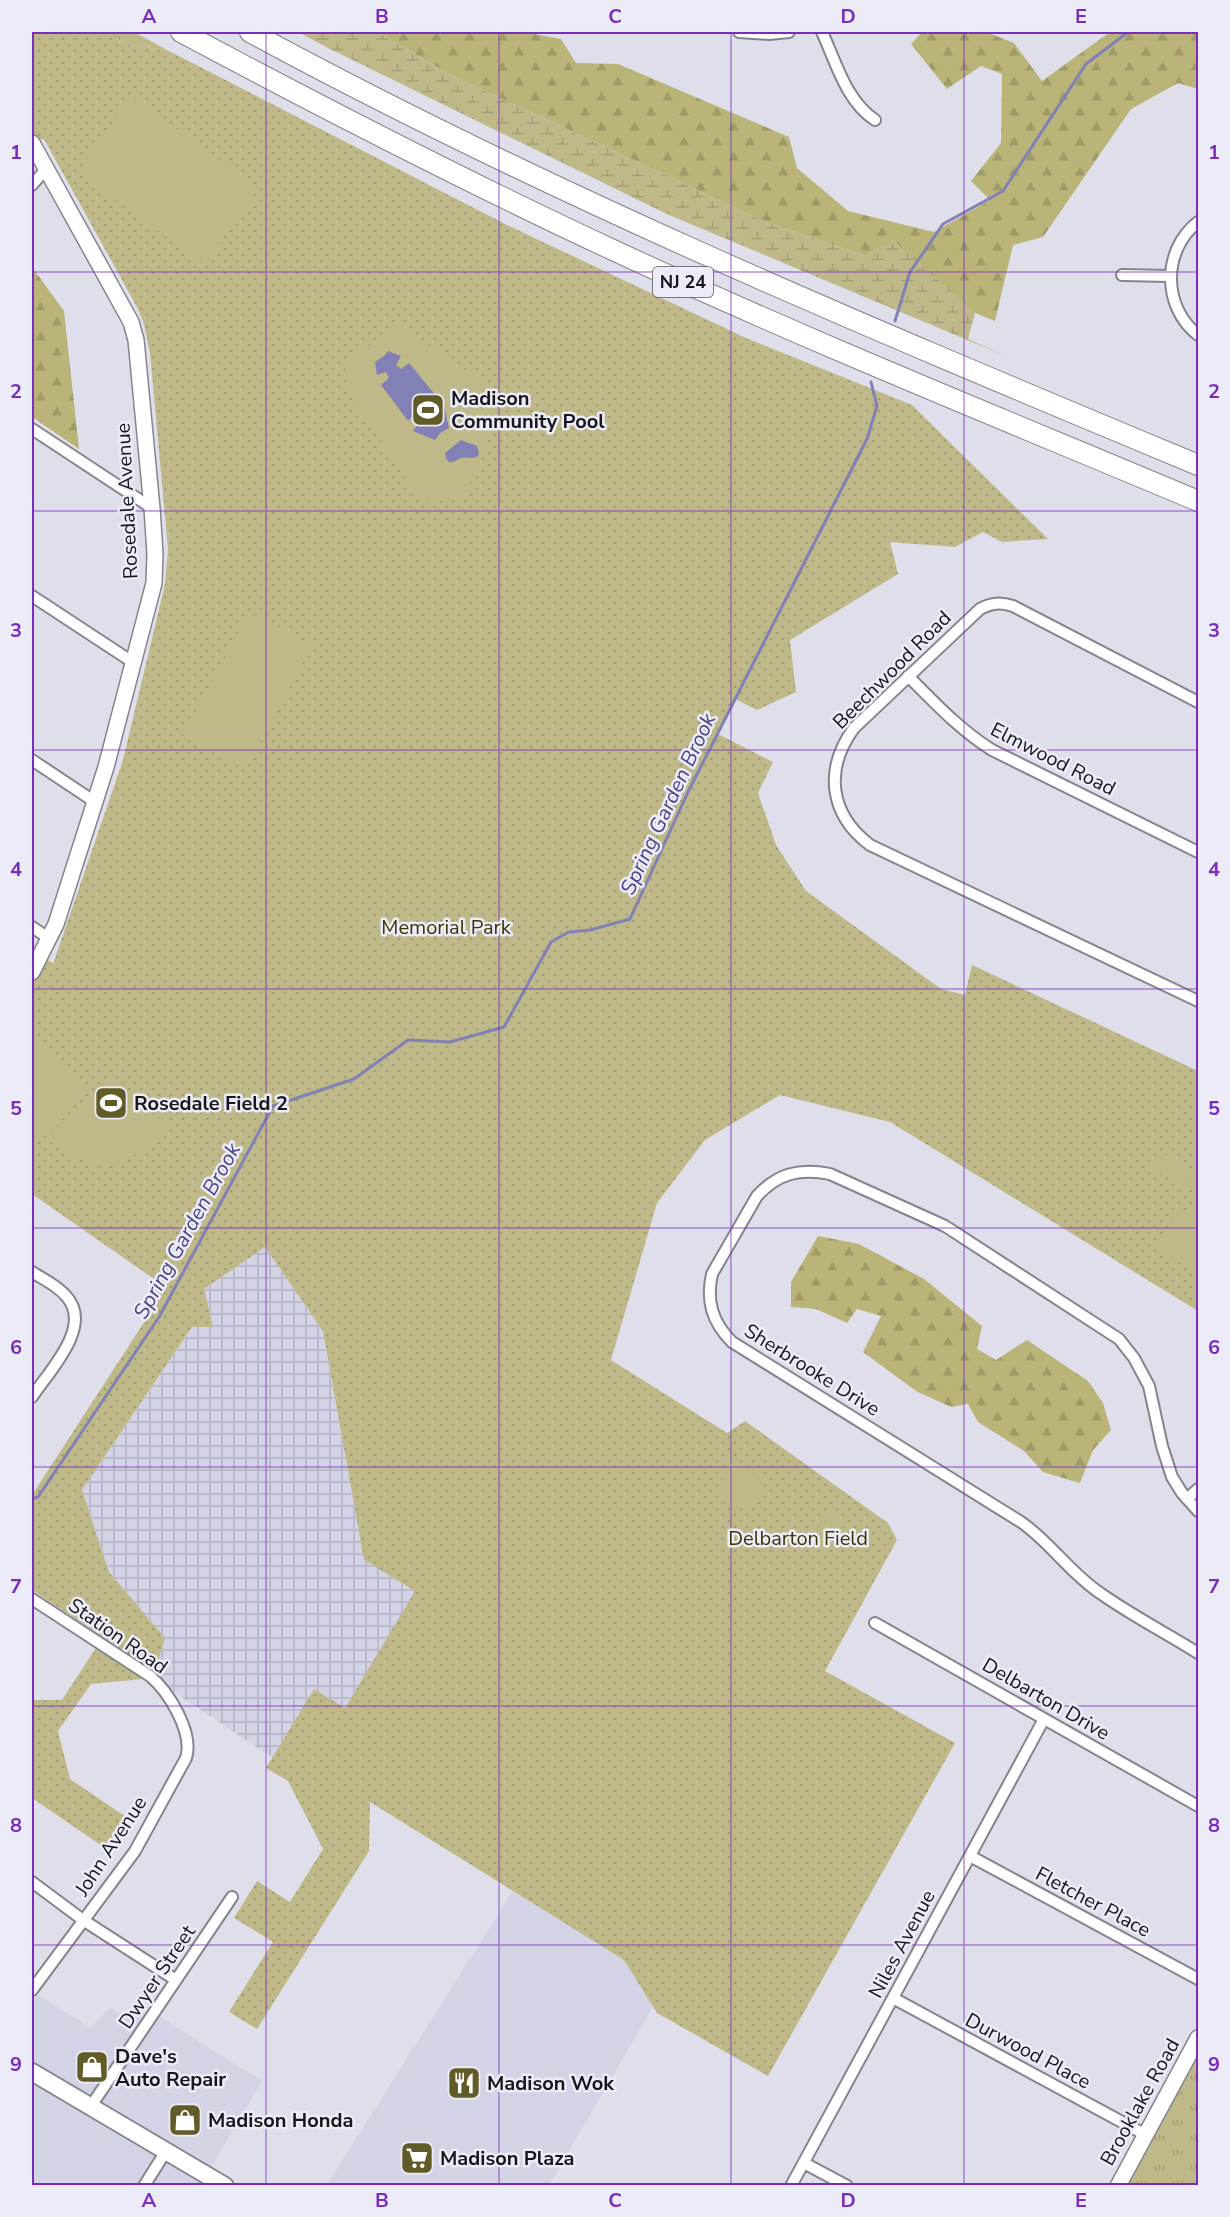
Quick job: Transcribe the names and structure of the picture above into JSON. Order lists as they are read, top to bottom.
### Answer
{
  "streets": {
    "highway": ["NJ 24"],
    "street": [
      "Rosedale Avenue",
      "Beechwood Road",
      "Elmwood Road",
      "Sherbrooke Drive",
      "Station Road",
      "Delbarton Drive",
      "John Avenue",
      "Fletcher Place",
      "Niles Avenue",
      "Dwyer Street",
      "Durwood Place",
      "Brooklake Road"
    ]
  },
  "crossings": [
    ["Beechwood Road", "Elmwood Road"],
    ["Station Road", "John Avenue"],
    ["Delbarton Drive", "Niles Avenue"],
    ["Fletcher Place", "Niles Avenue"],
    ["Niles Avenue", "Durwood Place"],
    ["Durwood Place", "Brooklake Road"]
  ],
  "water": ["Spring Garden Brook"],
  "parks": ["Memorial Park", "Delbarton Field"],
  "places": {
    "sports": ["Madison Community Pool", "Rosedale Field 2"],
    "shop": ["Dave's Auto Repair", "Madison Honda"],
    "restaurant": ["Madison Wok"],
    "supermarket": ["Madison Plaza"]
  },
  "grid": {
    "columns": [
      "A",
      "B",
      "C",
      "D",
      "E"
    ],
    "rows": [
      "1",
      "2",
      "3",
      "4",
      "5",
      "6",
      "7",
      "8",
      "9"
    ]
  }
}
